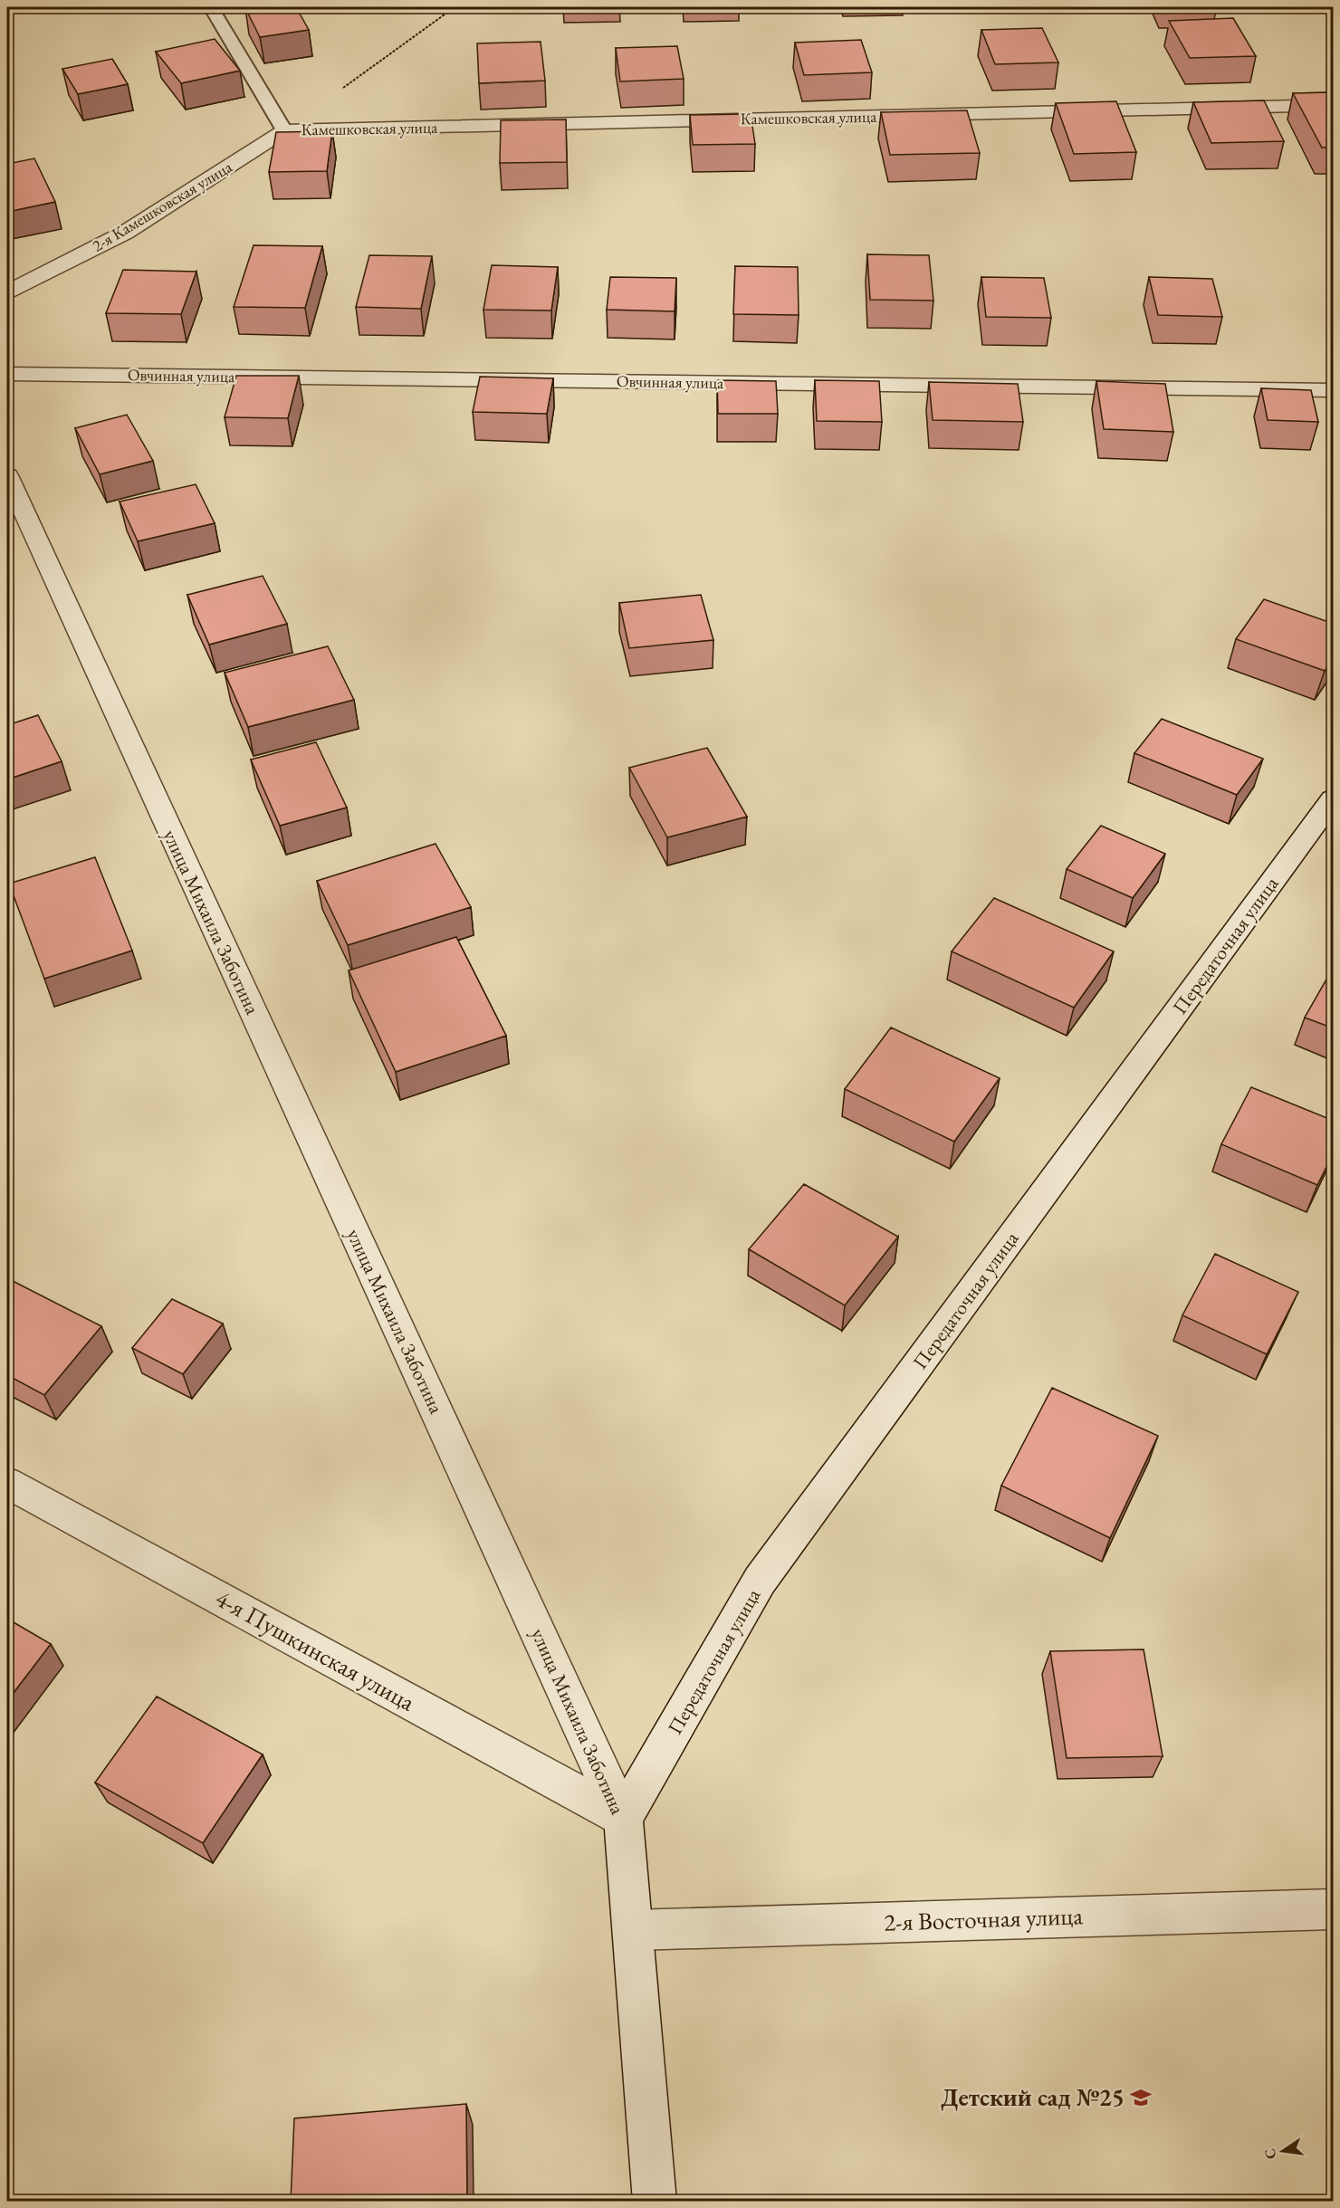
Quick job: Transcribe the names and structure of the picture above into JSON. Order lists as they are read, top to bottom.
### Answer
{
  "streets": {
    "street": [
      "Камешковская улица",
      "2-я Камешковская улица",
      "Овчинная улица",
      "улица Михаила Заботина",
      "Передаточная улица",
      "4-я Пушкинская улица",
      "2-я Восточная улица"
    ]
  },
  "crossings": [
    ["Камешковская улица", "2-я Камешковская улица"],
    ["улица Михаила Заботина", "Передаточная улица"],
    ["улица Михаила Заботина", "4-я Пушкинская улица"],
    ["улица Михаила Заботина", "2-я Восточная улица"],
    ["Передаточная улица", "4-я Пушкинская улица"]
  ],
  "places": {
    "school or university": ["Детский сад №25"]
  },
  "north": "left"
}
